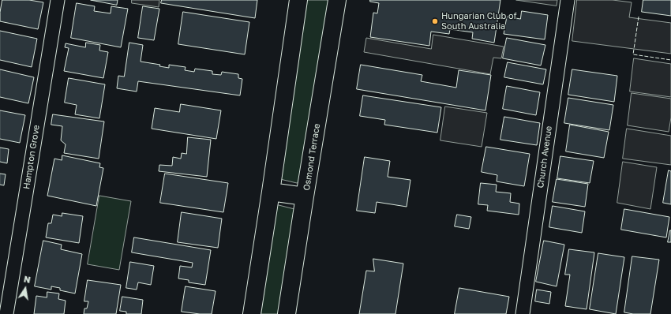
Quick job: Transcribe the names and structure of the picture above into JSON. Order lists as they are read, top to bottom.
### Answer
{
  "streets": {
    "street": ["Hampton Grove", "Osmond Terrace", "Church Avenue"]
  },
  "places": ["Hungarian Club of South Australia"],
  "north": "top"
}
